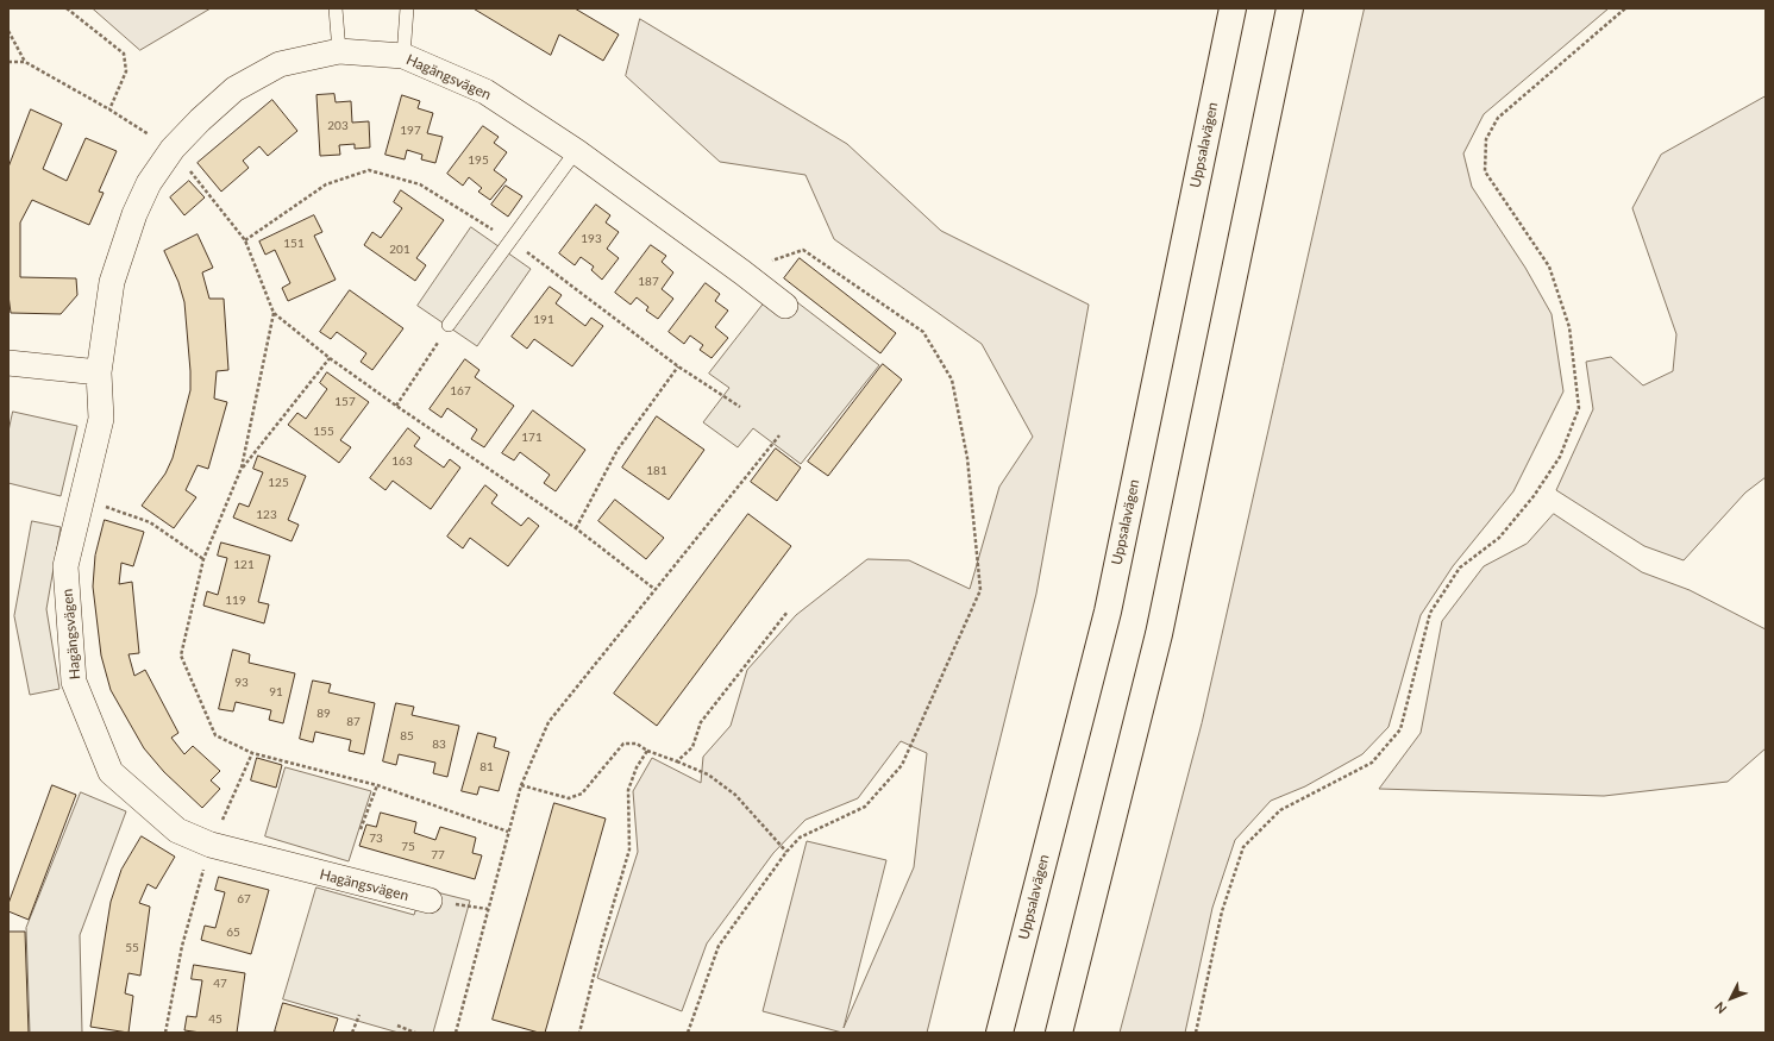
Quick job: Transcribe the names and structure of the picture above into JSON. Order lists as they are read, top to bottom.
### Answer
{
  "streets": {
    "highway": ["Uppsalavägen"],
    "street": ["Hagängsvägen"]
  },
  "house_numbers": [
    "203",
    "197",
    "195",
    "193",
    "151",
    "201",
    "187",
    "191",
    "167",
    "157",
    "155",
    "171",
    "163",
    "181",
    "125",
    "123",
    "121",
    "119",
    "93",
    "91",
    "89",
    "87",
    "85",
    "83",
    "81",
    "73",
    "75",
    "77",
    "67",
    "65",
    "55",
    "47",
    "45"
  ],
  "north": "bottom left"
}
